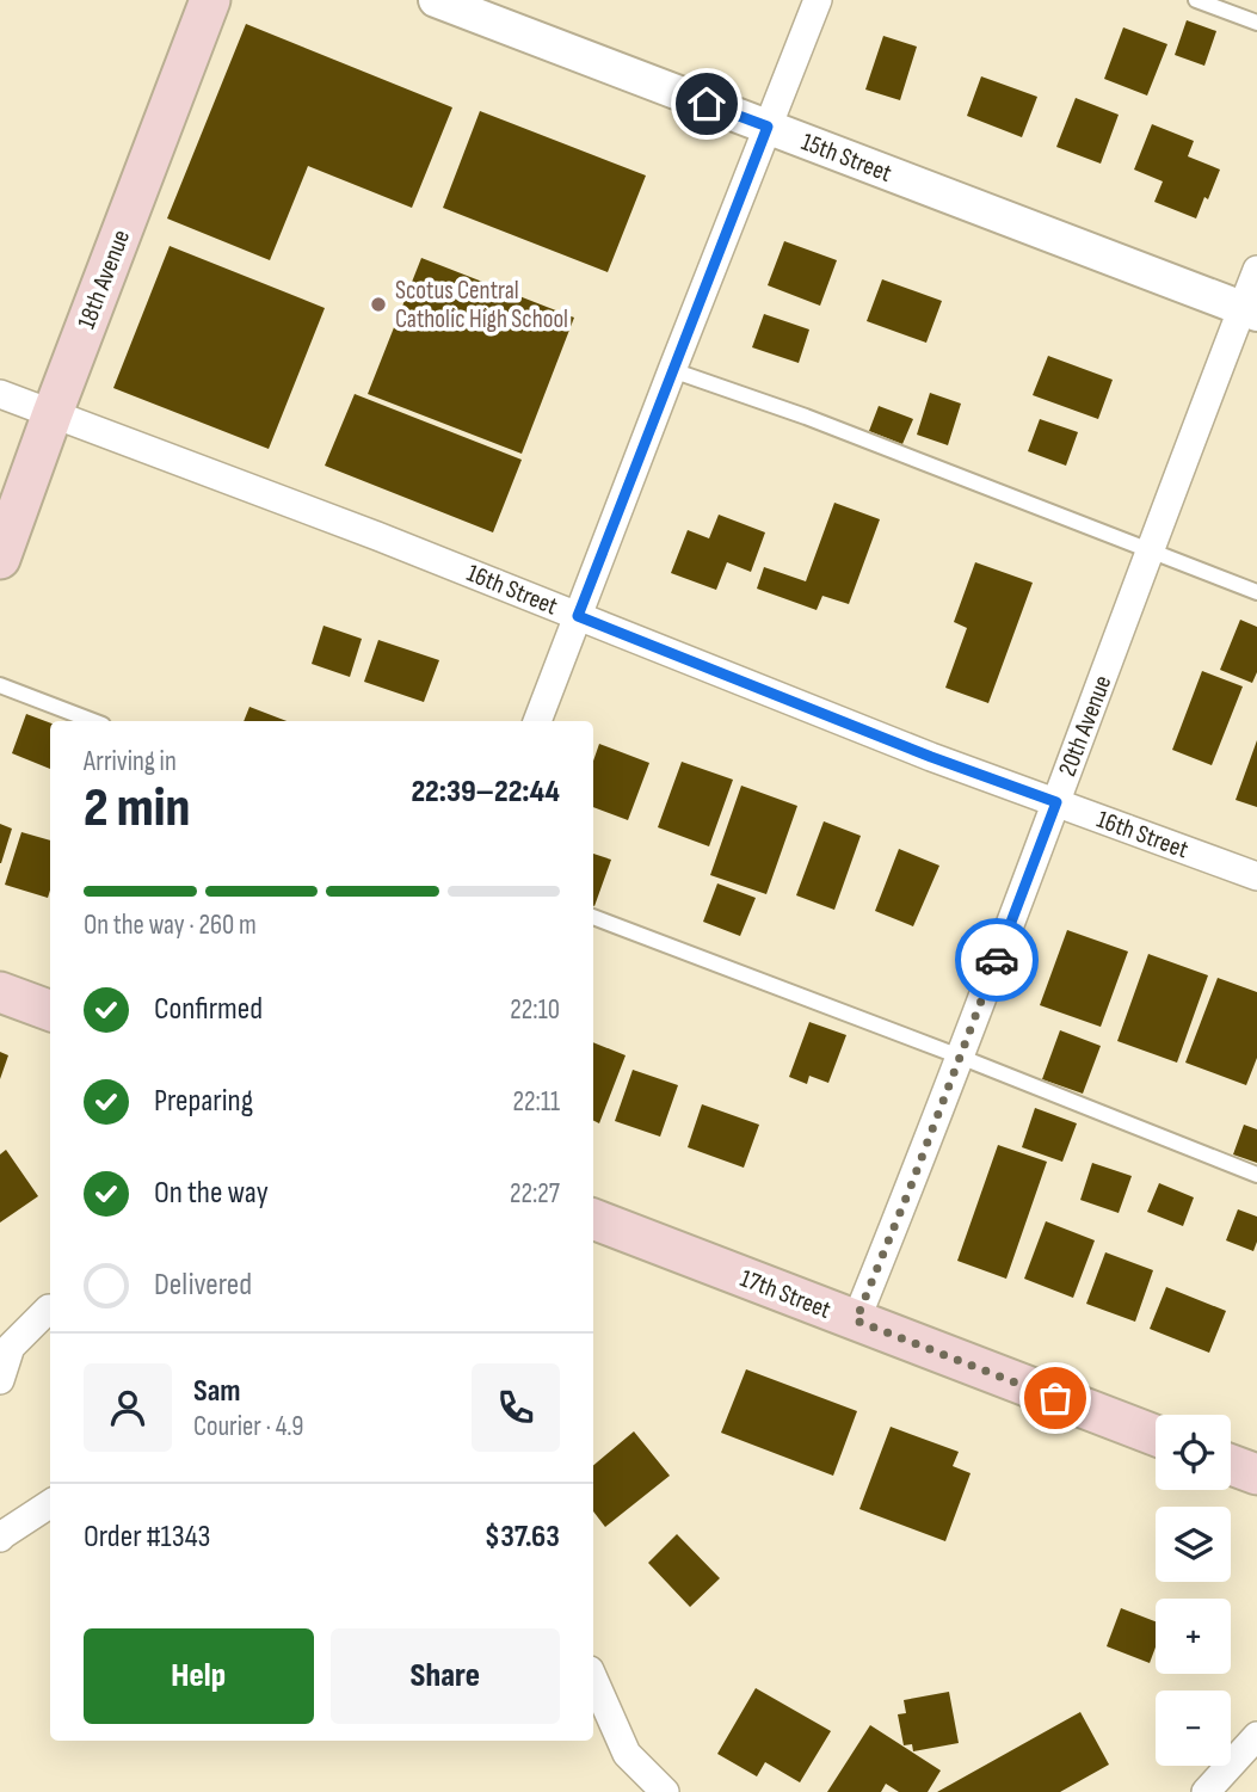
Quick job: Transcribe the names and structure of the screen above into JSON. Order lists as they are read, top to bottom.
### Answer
{
  "streets": {
    "main road": ["18th Avenue", "17th Street"],
    "street": ["15th Street", "16th Street", "20th Avenue"]
  },
  "crossings": [
    ["15th Street", "20th Avenue"],
    ["18th Avenue", "16th Street"],
    ["16th Street", "20th Avenue"],
    ["20th Avenue", "17th Street"]
  ],
  "places": ["Scotus Central Catholic High School"],
  "page": {
    "heading": ["2 min", "Arriving in", "22:39–22:44"],
    "panel": [
      "Sam",
      "Courier · 4.9",
      "Order #1343",
      "$37.63"
    ],
    "bar": "On the way · 260 m",
    "list": [
      ["Confirmed", "22:10"],
      ["Preparing", "22:11"],
      ["On the way", "22:27"],
      "Delivered"
    ],
    "map_buttons": ["+", "−"],
    "buttons": ["Help", "Share"]
  }
}
